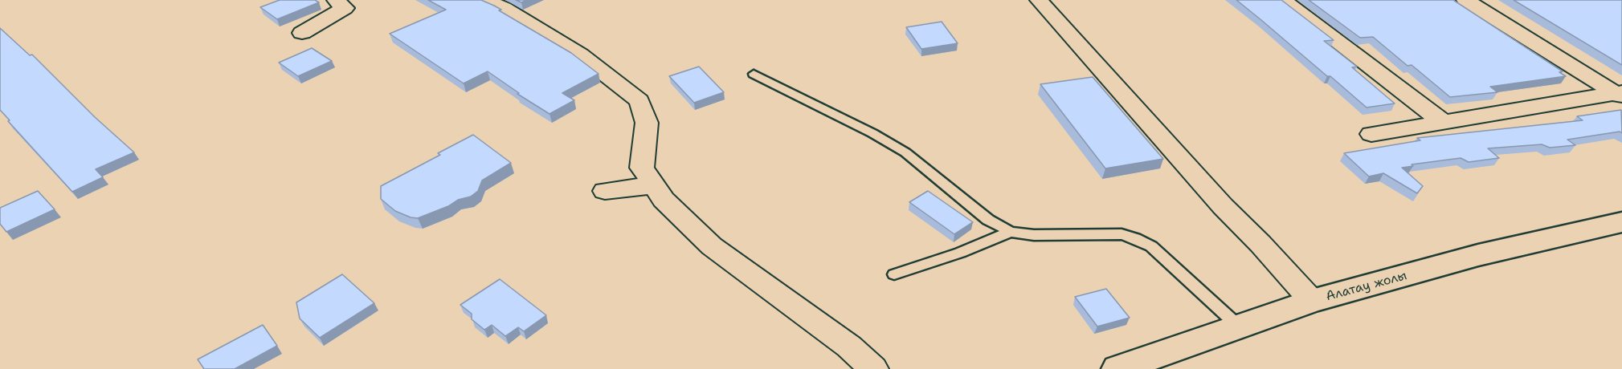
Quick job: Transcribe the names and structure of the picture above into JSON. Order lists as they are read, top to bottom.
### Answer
{
  "streets": {
    "main road": ["Алатау жолы"]
  }
}
